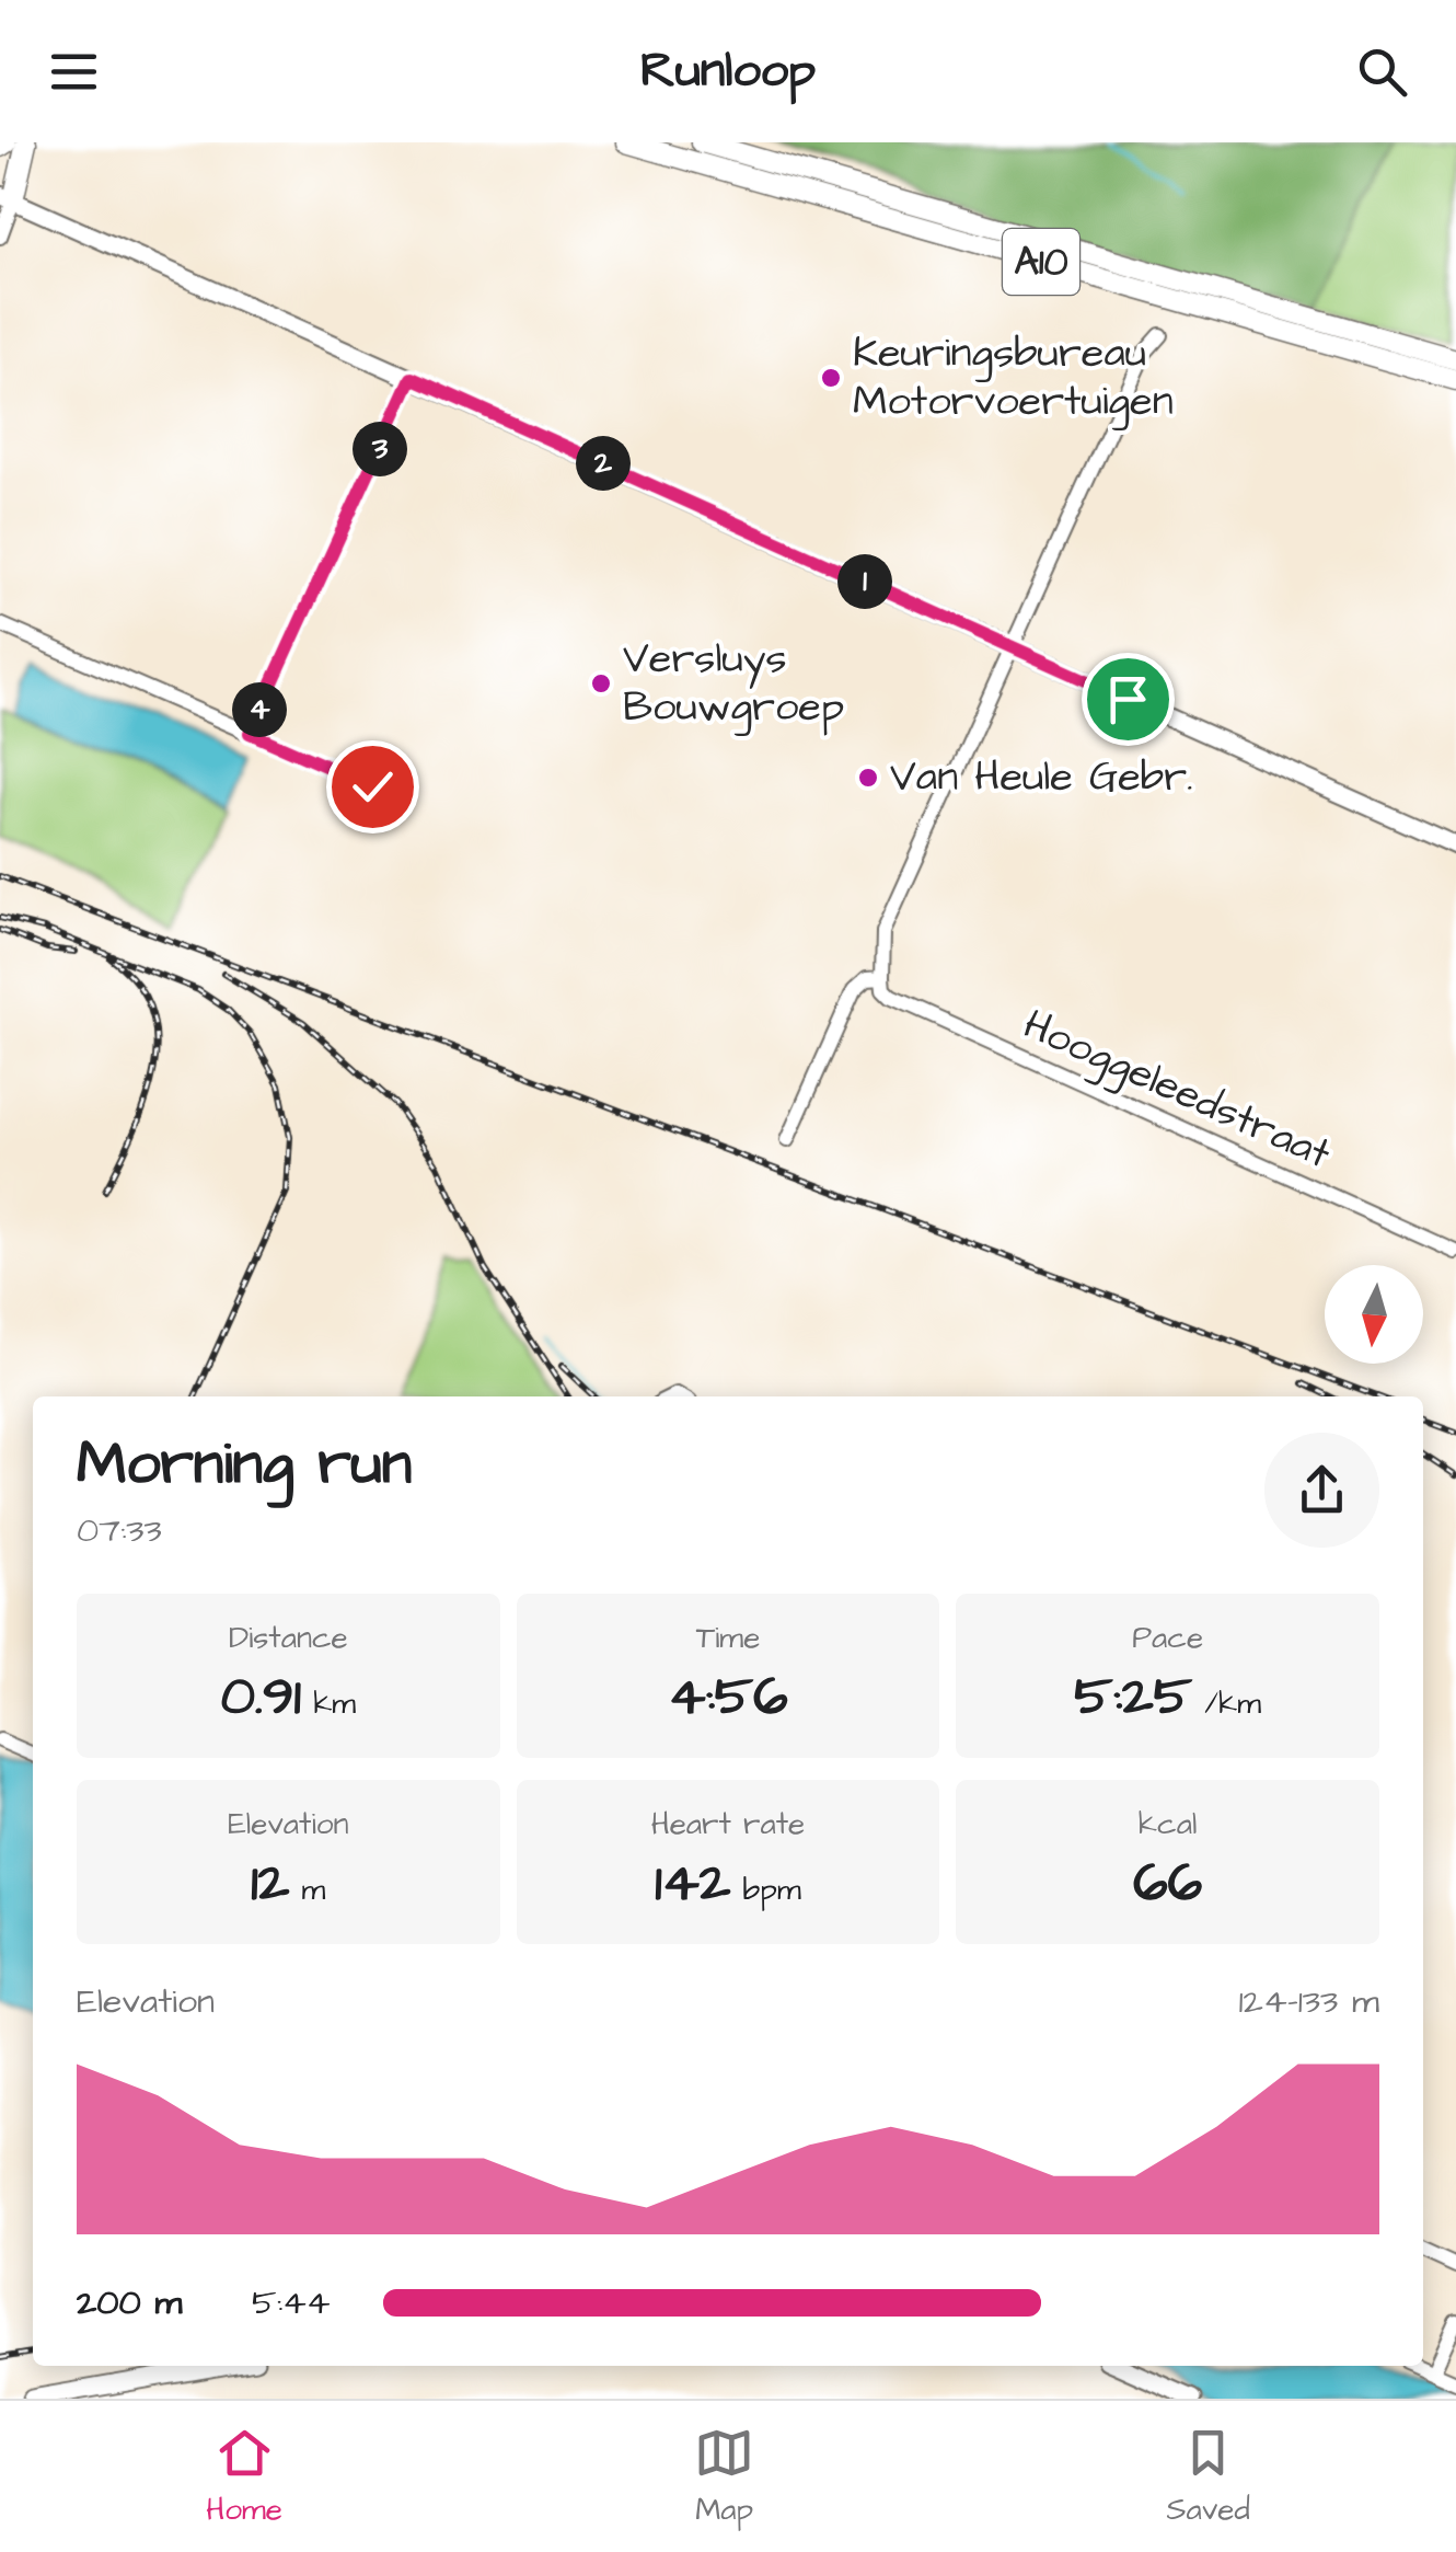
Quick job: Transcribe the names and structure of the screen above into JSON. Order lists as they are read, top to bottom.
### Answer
{
  "streets": {
    "highway": ["A10"],
    "street": ["Hooggeleedstraat"]
  },
  "places": ["Keuringsbureau Motorvoertuigen", "Versluys Bouwgroep", "Van Heule Gebr."],
  "north": "bottom",
  "page": {
    "header": "Runloop",
    "pins": [
      "3",
      "2",
      "1",
      "4"
    ],
    "heading": ["Morning run", "07:33"],
    "stats": [
      ["Distance", "0.91 km"],
      ["Time", "4:56"],
      ["Pace", "5:25 /km"],
      ["Elevation", "12 m"],
      ["Heart rate", "142 bpm"],
      ["kcal", "66"]
    ],
    "chart": ["Elevation", "124–133 m"],
    "list": [
      {
        "name": "200 m",
        "note": "5:44"
      }
    ],
    "tabs": ["Home", "Map", "Saved"]
  }
}
